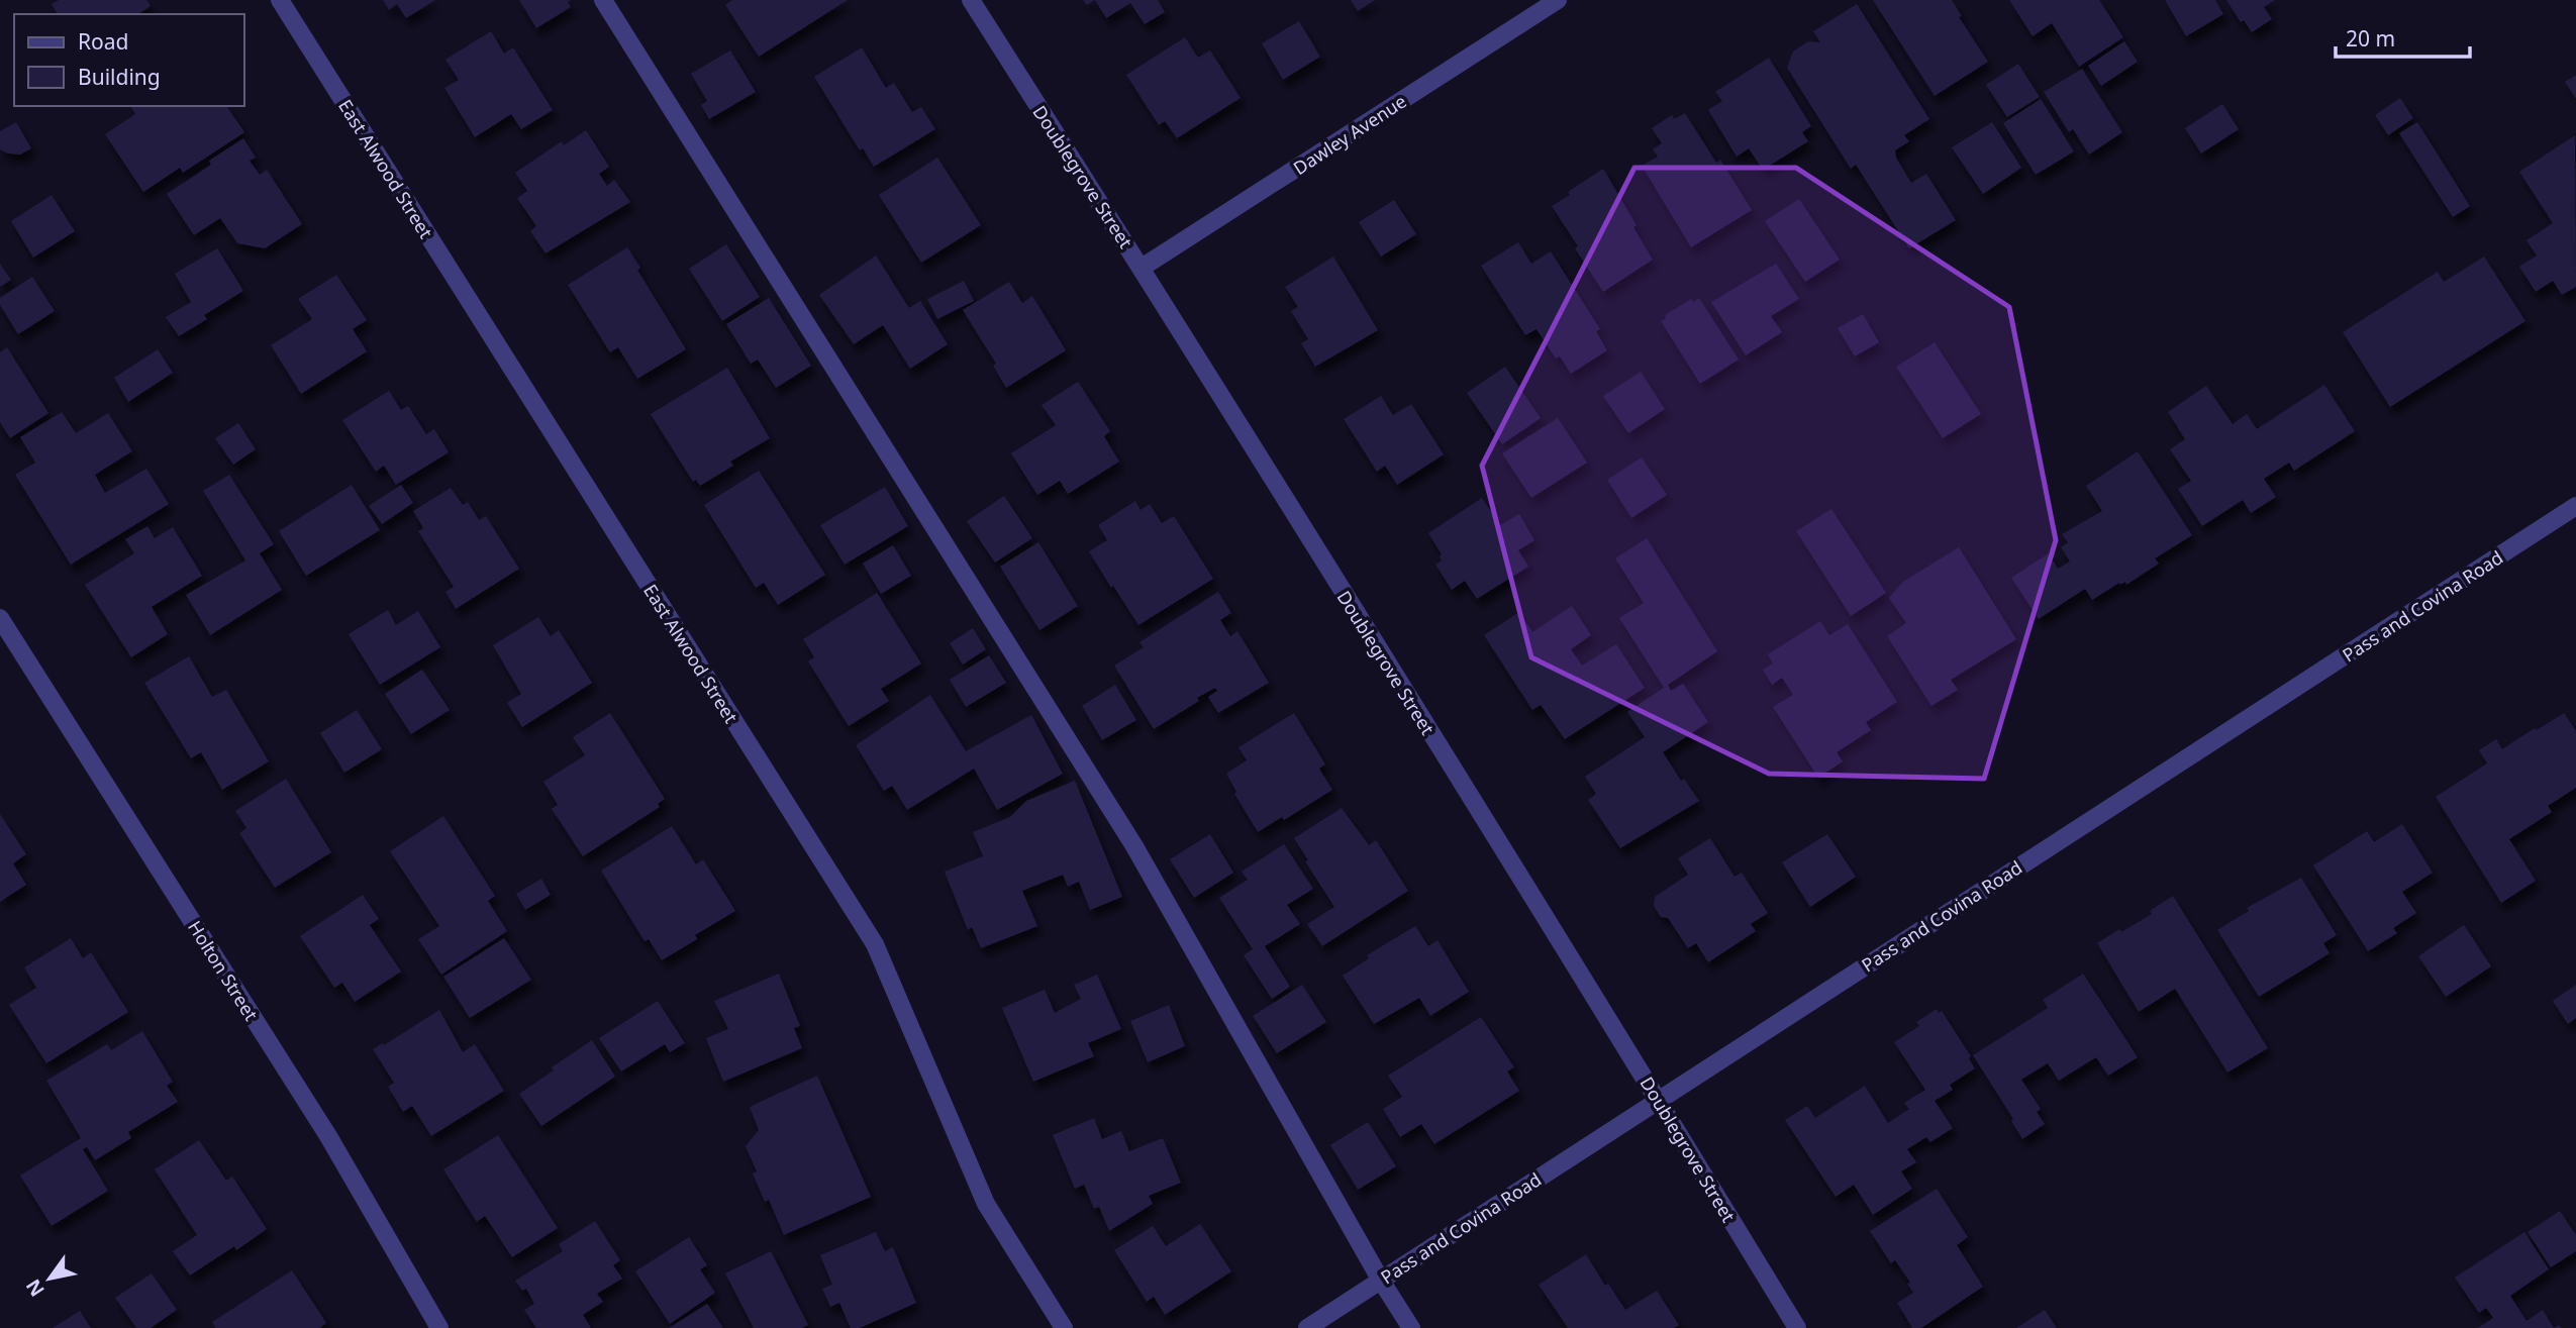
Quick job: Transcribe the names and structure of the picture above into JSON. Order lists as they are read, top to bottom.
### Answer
{
  "streets": {
    "street": [
      "Dawley Avenue",
      "East Alwood Street",
      "Doublegrove Street",
      "Pass and Covina Road",
      "Holton Street"
    ]
  },
  "crossings": [
    ["Dawley Avenue", "Doublegrove Street"],
    ["Doublegrove Street", "Pass and Covina Road"]
  ],
  "legend": ["Road", "Building"],
  "scale_bar": "20 m",
  "north": "bottom left"
}
